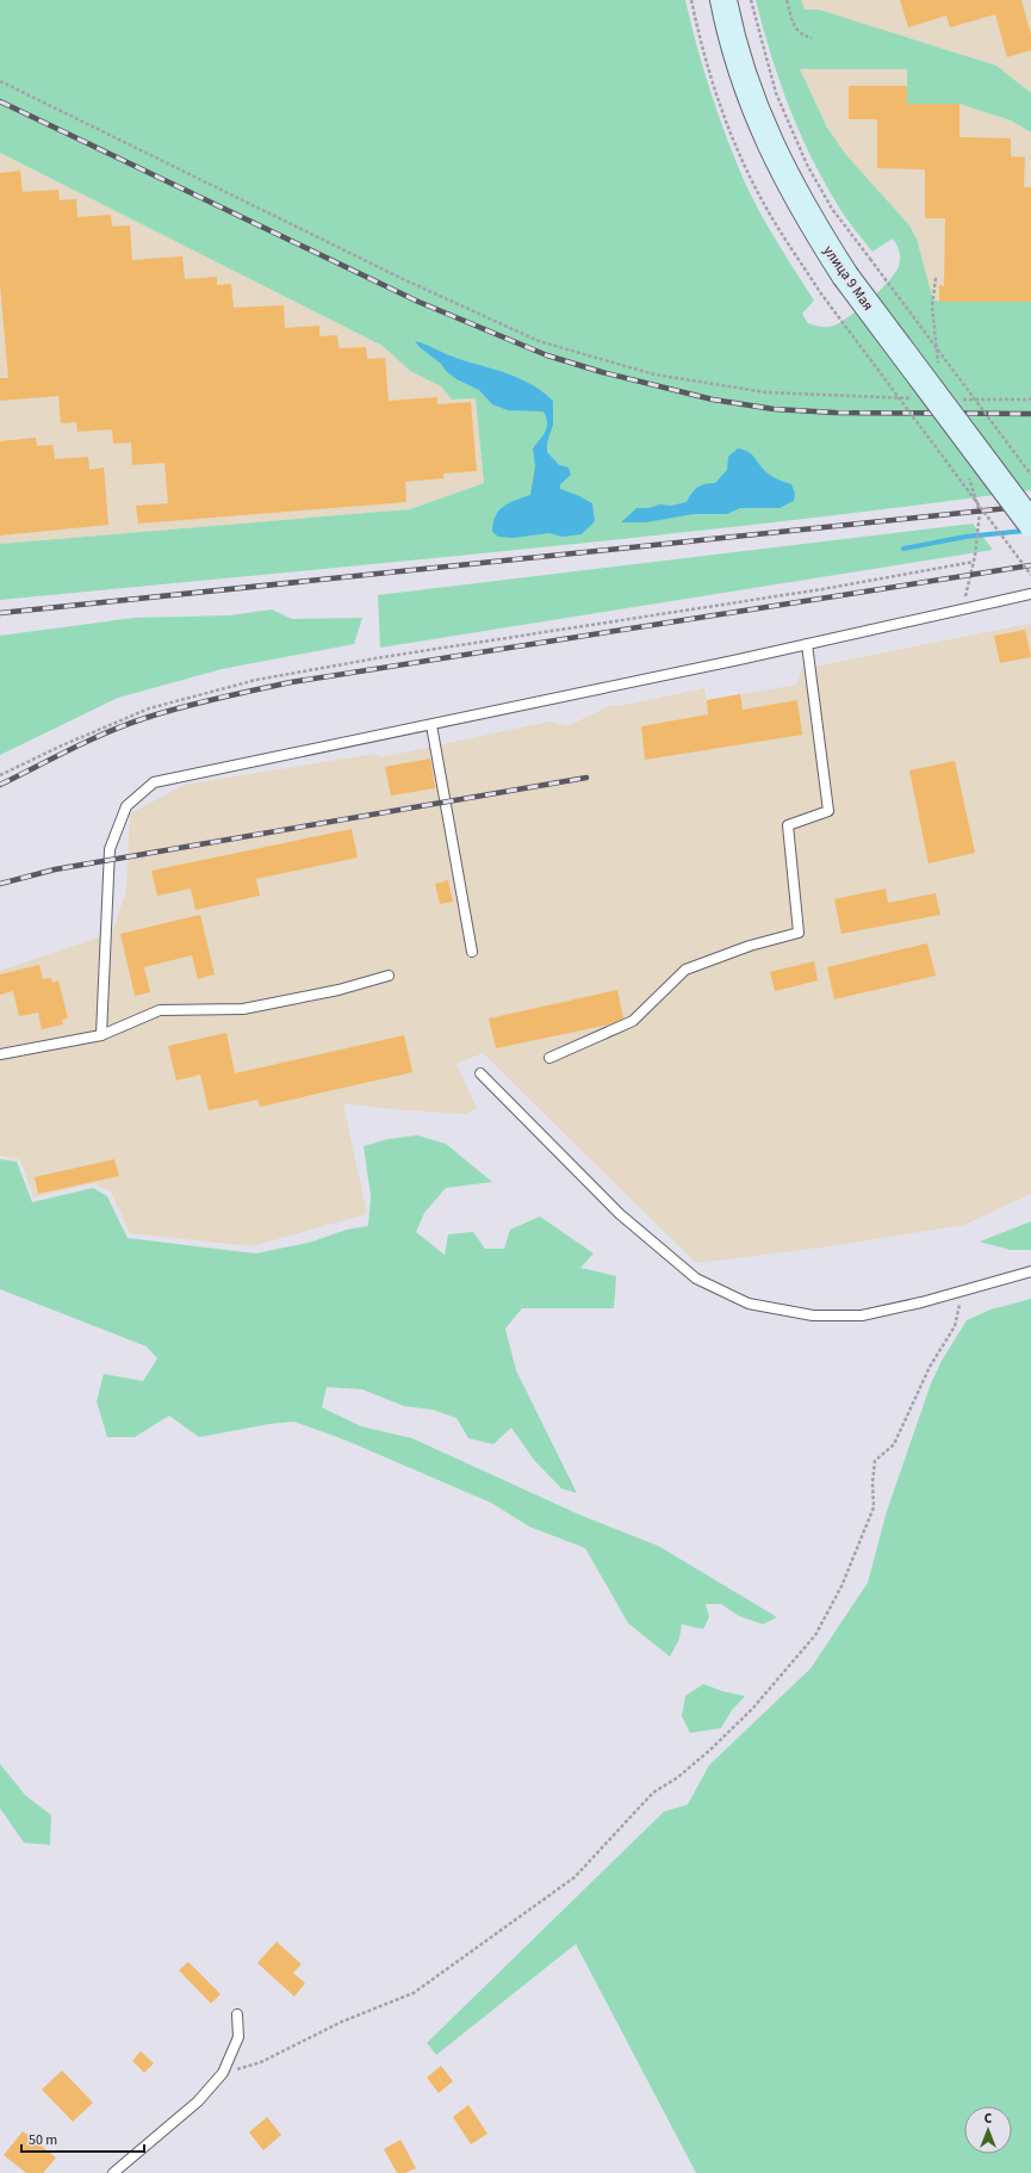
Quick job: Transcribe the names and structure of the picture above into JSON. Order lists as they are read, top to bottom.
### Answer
{
  "streets": {
    "main road": ["улица 9 Мая"]
  },
  "scale_bar": "50 m",
  "north": "top"
}
